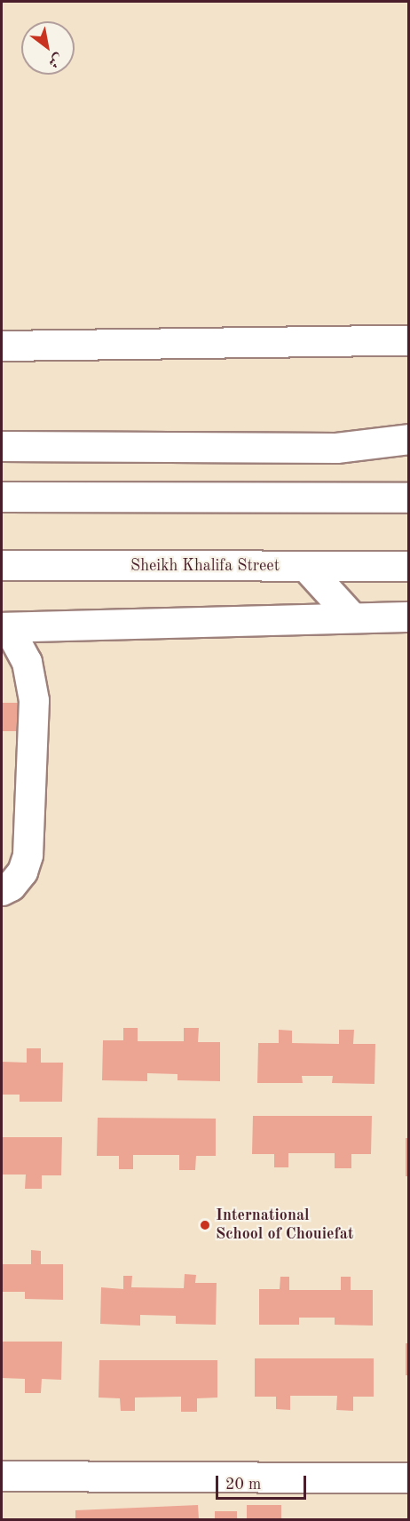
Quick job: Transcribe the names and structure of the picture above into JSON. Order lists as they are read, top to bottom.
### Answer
{
  "streets": {
    "main road": ["Sheikh Khalifa Street"]
  },
  "places": ["International School of Chouiefat"],
  "scale_bar": "20 m",
  "north": "bottom right"
}
